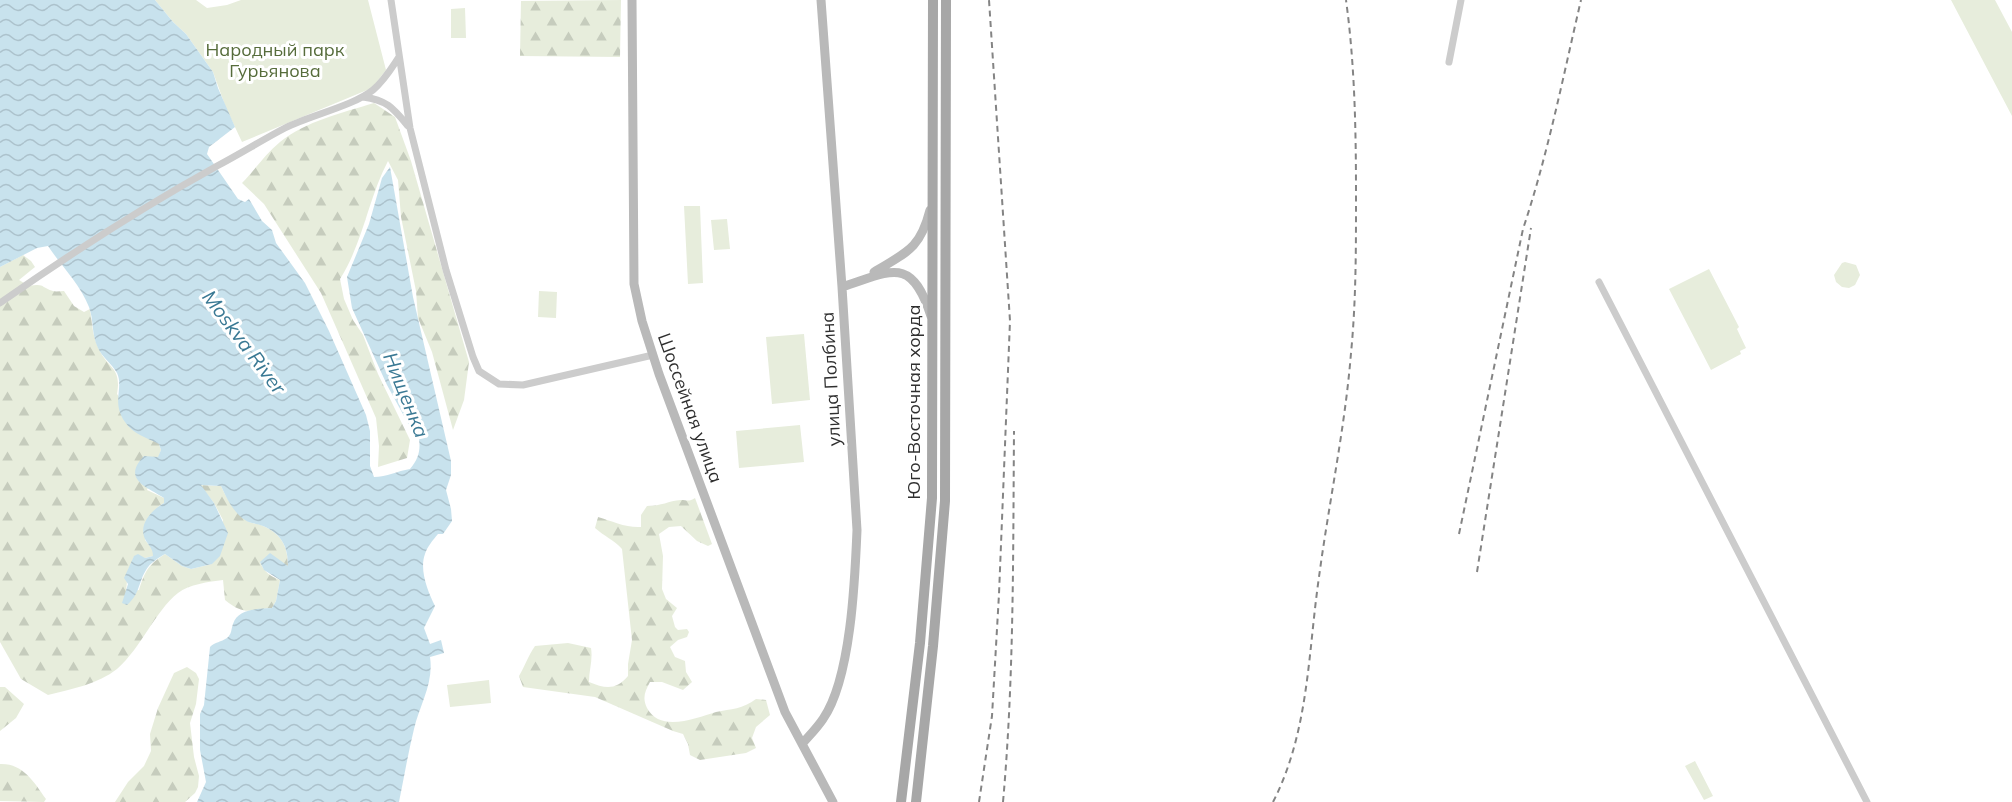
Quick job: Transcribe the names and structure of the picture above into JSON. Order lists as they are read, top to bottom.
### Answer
{
  "streets": {
    "main road": ["улица Полбина", "Юго-Восточная хорда", "Шоссейная улица"]
  },
  "crossings": [
    ["улица Полбина", "Шоссейная улица"]
  ],
  "water": ["Moskva River", "Нищенка"],
  "parks": ["Народный парк Гурьянова"]
}
